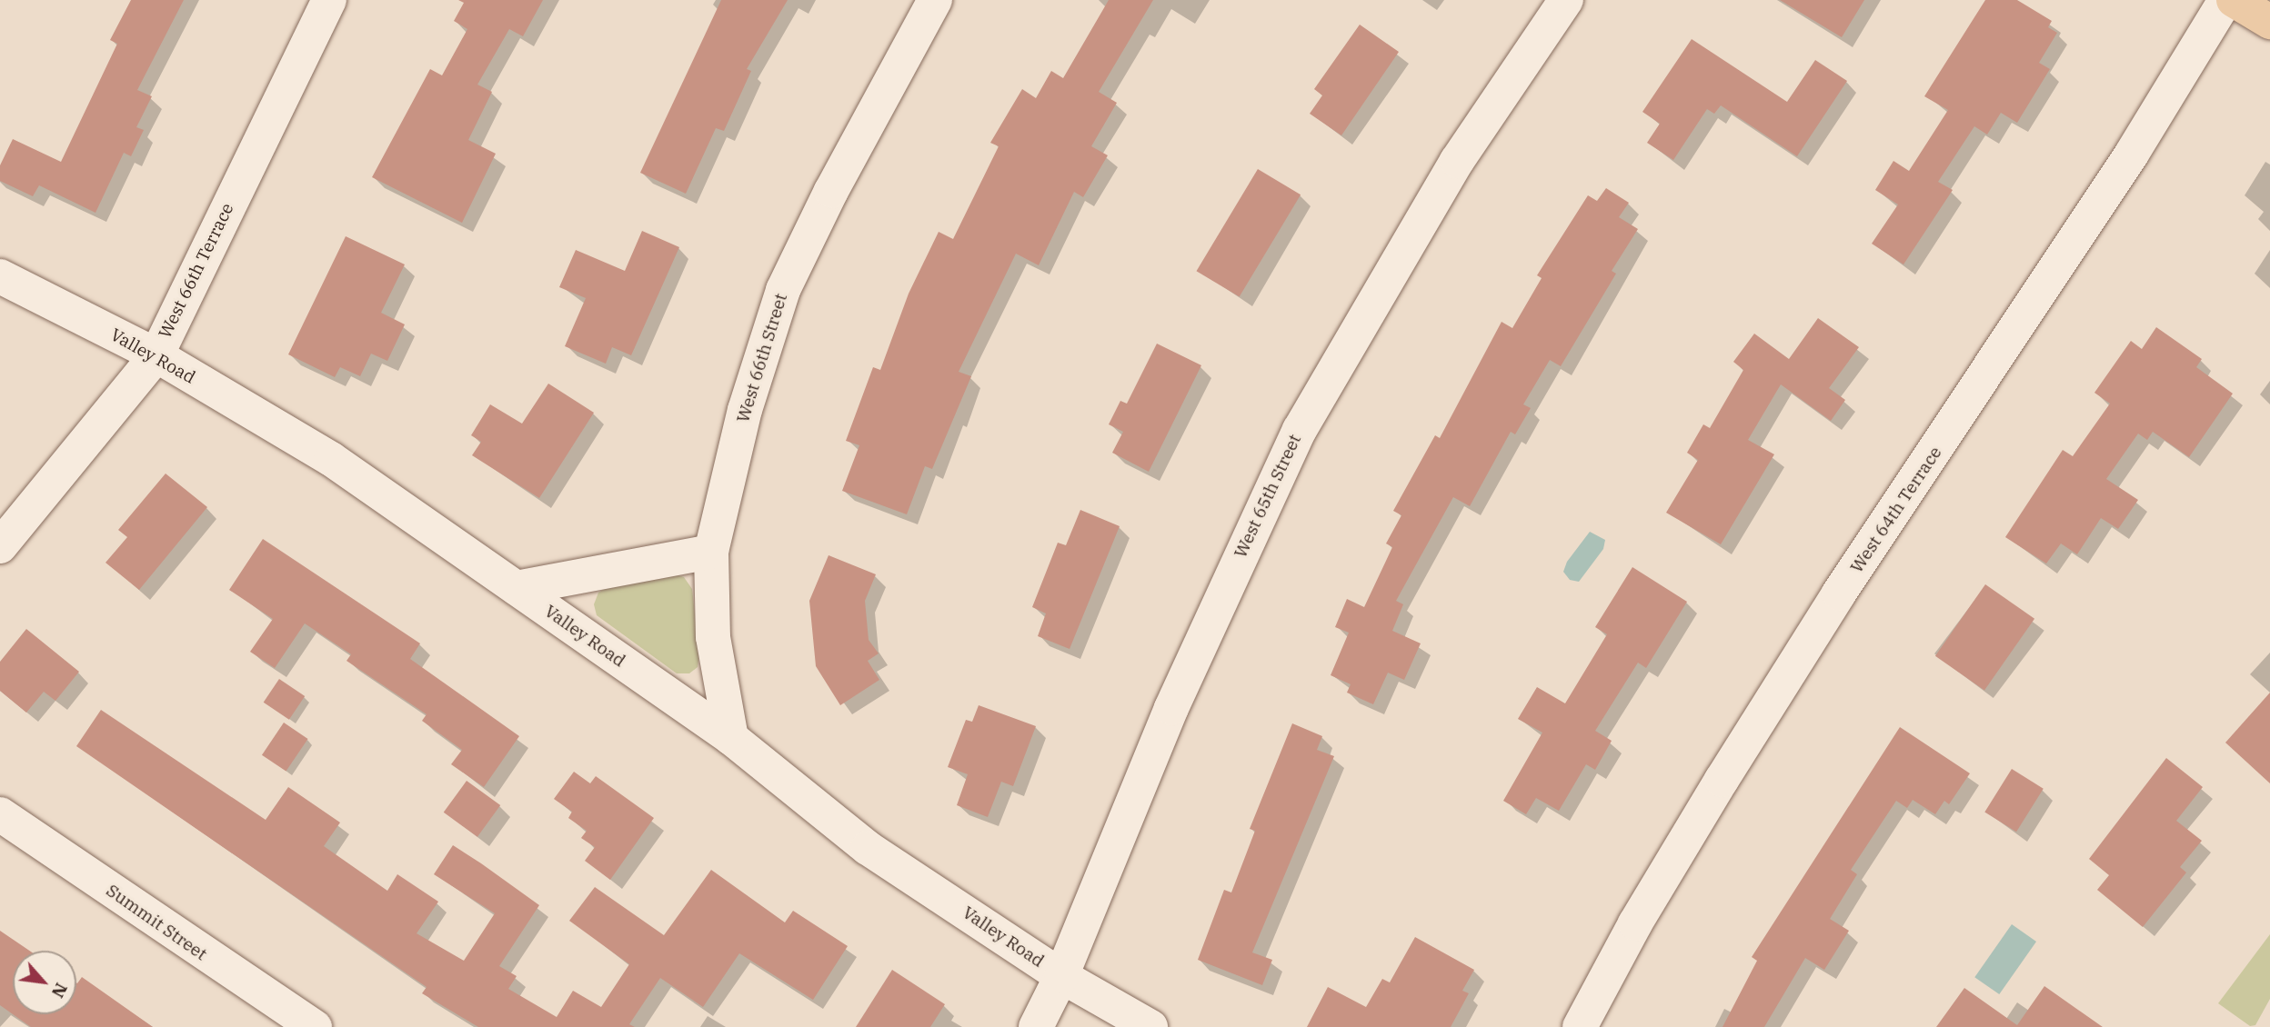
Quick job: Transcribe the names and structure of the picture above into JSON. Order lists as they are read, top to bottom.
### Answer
{
  "streets": {
    "street": [
      "West 66th Terrace",
      "Valley Road",
      "West 66th Street",
      "West 65th Street",
      "West 64th Terrace",
      "Summit Street"
    ]
  },
  "crossings": [
    ["West 66th Terrace", "Valley Road"],
    ["Valley Road", "West 66th Street"],
    ["Valley Road", "West 65th Street"]
  ],
  "north": "bottom right"
}
